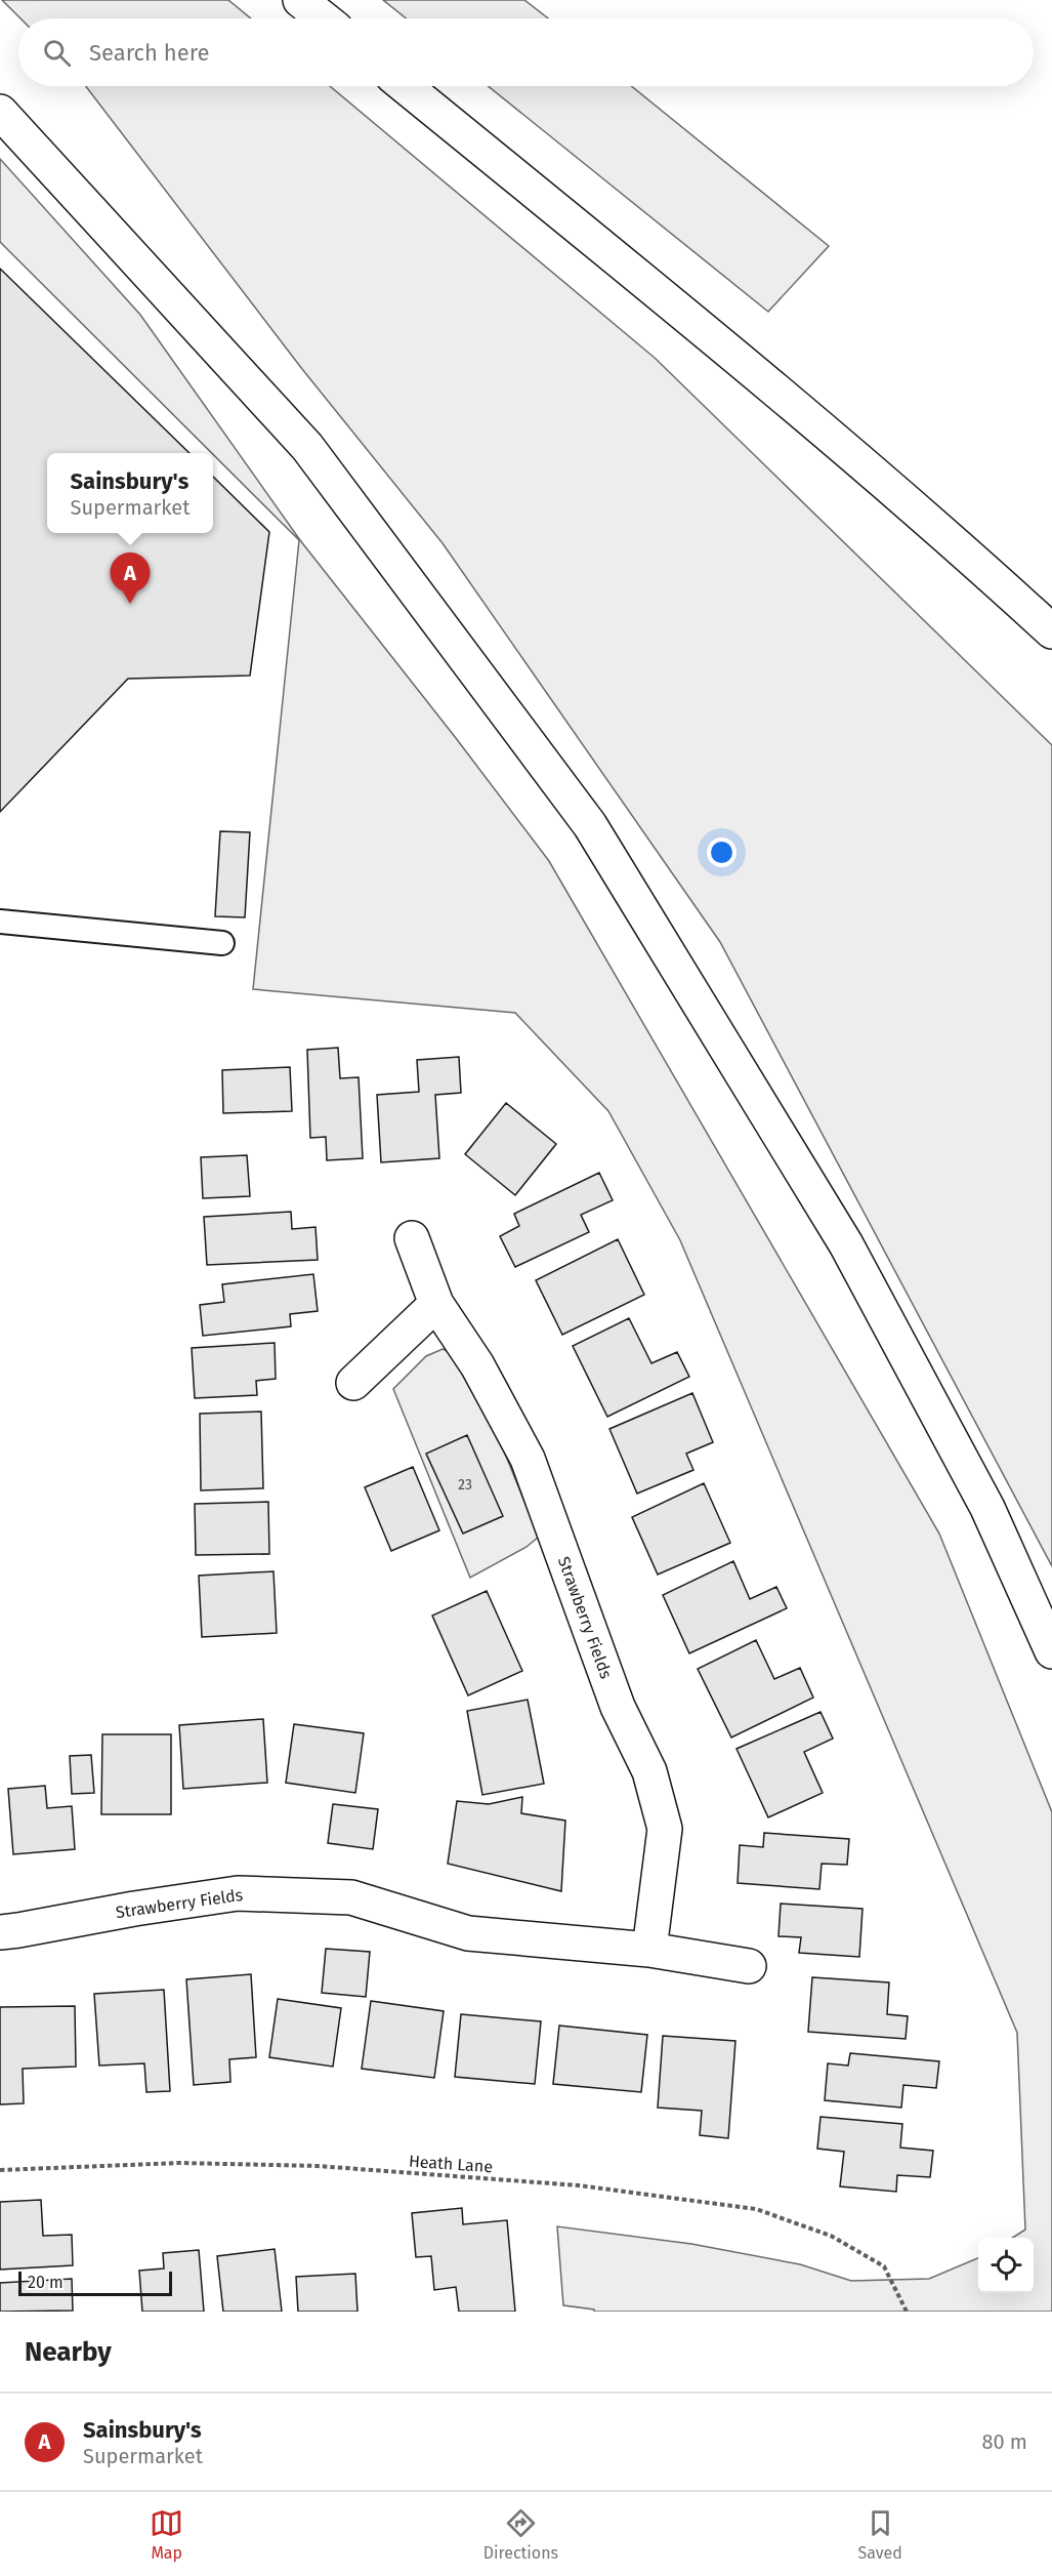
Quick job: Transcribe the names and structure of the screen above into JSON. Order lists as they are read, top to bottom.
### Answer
{
  "streets": {
    "main road": ["Strawberry Fields"],
    "path": ["Heath Lane"]
  },
  "house_numbers": ["23"],
  "scale_bar": "20 m",
  "page": {
    "search": "Search here",
    "popup": ["Sainsbury's", "Supermarket"],
    "pins": "A",
    "scale": "20 m",
    "heading": "Nearby",
    "list": [
      {
        "mark": "A",
        "name": "Sainsbury's",
        "note": "Supermarket",
        "value": "80 m"
      }
    ],
    "nav": ["Map", "Directions", "Saved"]
  }
}
